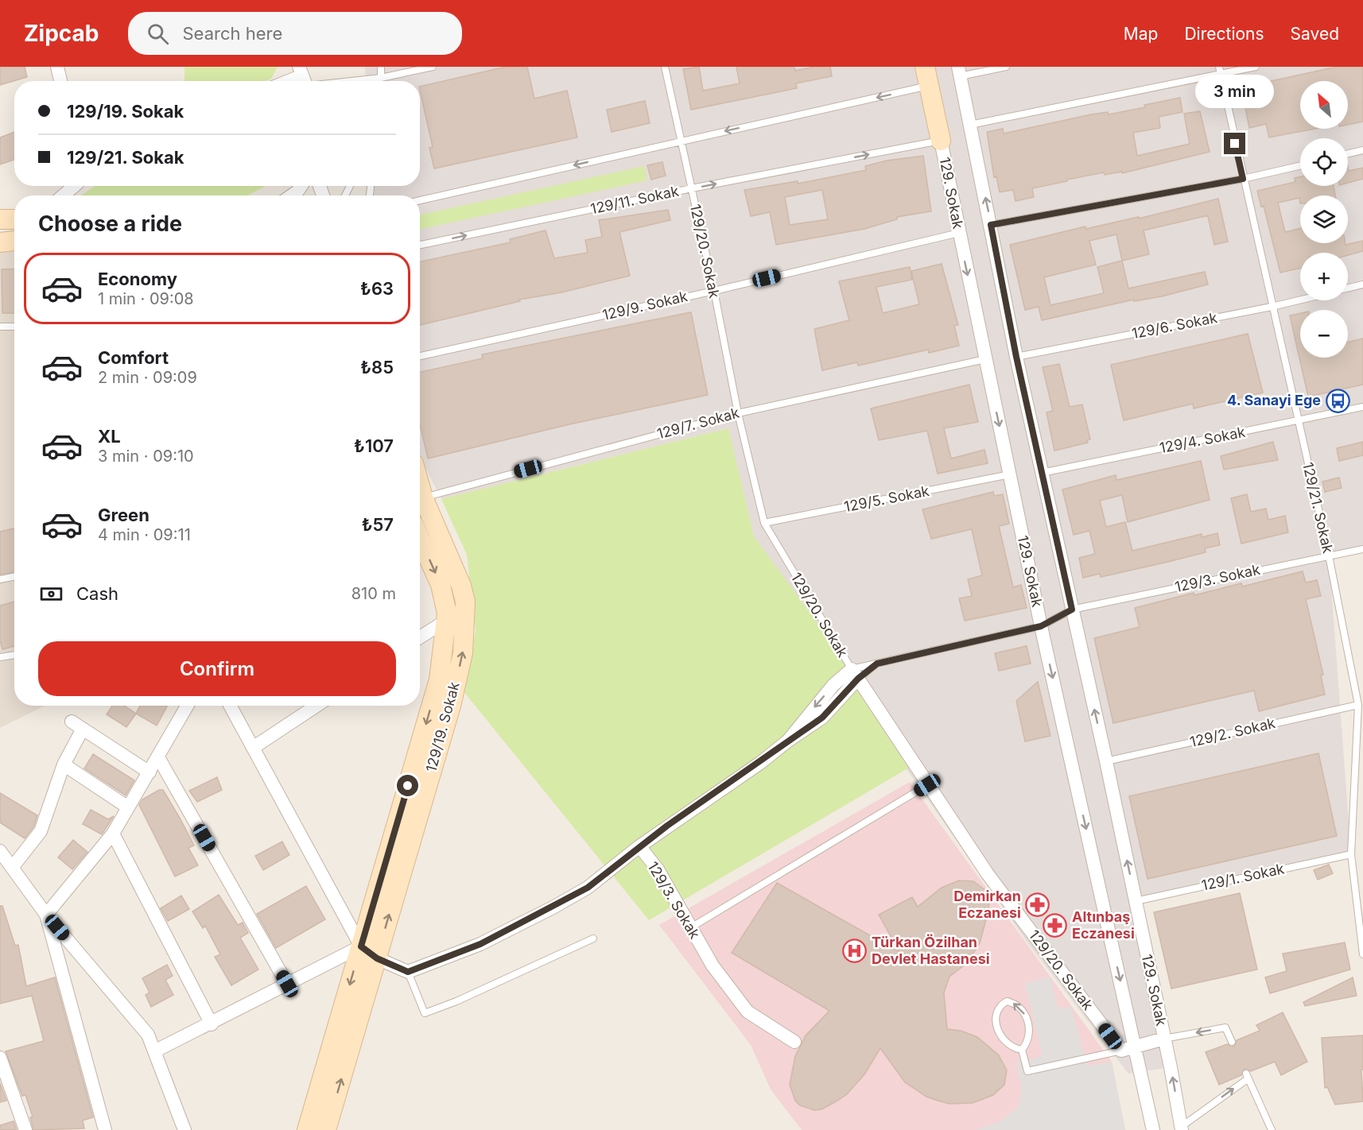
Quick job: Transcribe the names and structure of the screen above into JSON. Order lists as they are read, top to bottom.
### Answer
{
  "streets": {
    "main road": ["129. Sokak", "129/19. Sokak"],
    "street": ["129/20. Sokak", "129/3. Sokak"],
    "lane": [
      "129/11. Sokak",
      "129/9. Sokak",
      "129/6. Sokak",
      "129/7. Sokak",
      "129/4. Sokak",
      "129/5. Sokak",
      "129/21. Sokak",
      "129/2. Sokak",
      "129/1. Sokak"
    ]
  },
  "crossings": [
    ["129. Sokak", "129/11. Sokak"],
    ["129. Sokak", "129/9. Sokak"],
    ["129. Sokak", "129/6. Sokak"],
    ["129. Sokak", "129/7. Sokak"],
    ["129. Sokak", "129/4. Sokak"],
    ["129. Sokak", "129/5. Sokak"],
    ["129. Sokak", "129/3. Sokak"],
    ["129. Sokak", "129/2. Sokak"],
    ["129. Sokak", "129/1. Sokak"],
    ["129/11. Sokak", "129/20. Sokak"],
    ["129/20. Sokak", "129/9. Sokak"],
    ["129/20. Sokak", "129/7. Sokak"],
    ["129/20. Sokak", "129/5. Sokak"],
    ["129/20. Sokak", "129/3. Sokak"],
    ["129/6. Sokak", "129/21. Sokak"],
    ["129/4. Sokak", "129/21. Sokak"],
    ["129/21. Sokak", "129/3. Sokak"],
    ["129/21. Sokak", "129/2. Sokak"],
    ["129/21. Sokak", "129/1. Sokak"]
  ],
  "places": {
    "bus stop": ["4. Sanayi Ege"],
    "pharmacy": ["Demirkan Eczanesi", "Altınbaş Eczanesi"],
    "hospital": ["Türkan Özilhan Devlet Hastanesi"]
  },
  "north": "top left",
  "page": {
    "header": "Zipcab",
    "search": "Search here",
    "nav": ["Map", "Directions", "Saved"],
    "bubble": "3 min",
    "map_buttons": ["+", "−"],
    "banner": ["129/19. Sokak", "129/21. Sokak"],
    "heading": "Choose a ride",
    "list": [
      {
        "name": "Economy",
        "note": "1 min · 09:08",
        "value": "₺63"
      },
      {
        "name": "Comfort",
        "note": "2 min · 09:09",
        "value": "₺85"
      },
      {
        "name": "XL",
        "note": "3 min · 09:10",
        "value": "₺107"
      },
      {
        "name": "Green",
        "note": "4 min · 09:11",
        "value": "₺57"
      }
    ],
    "pay": ["Cash", "810 m"],
    "buttons": "Confirm"
  }
}
